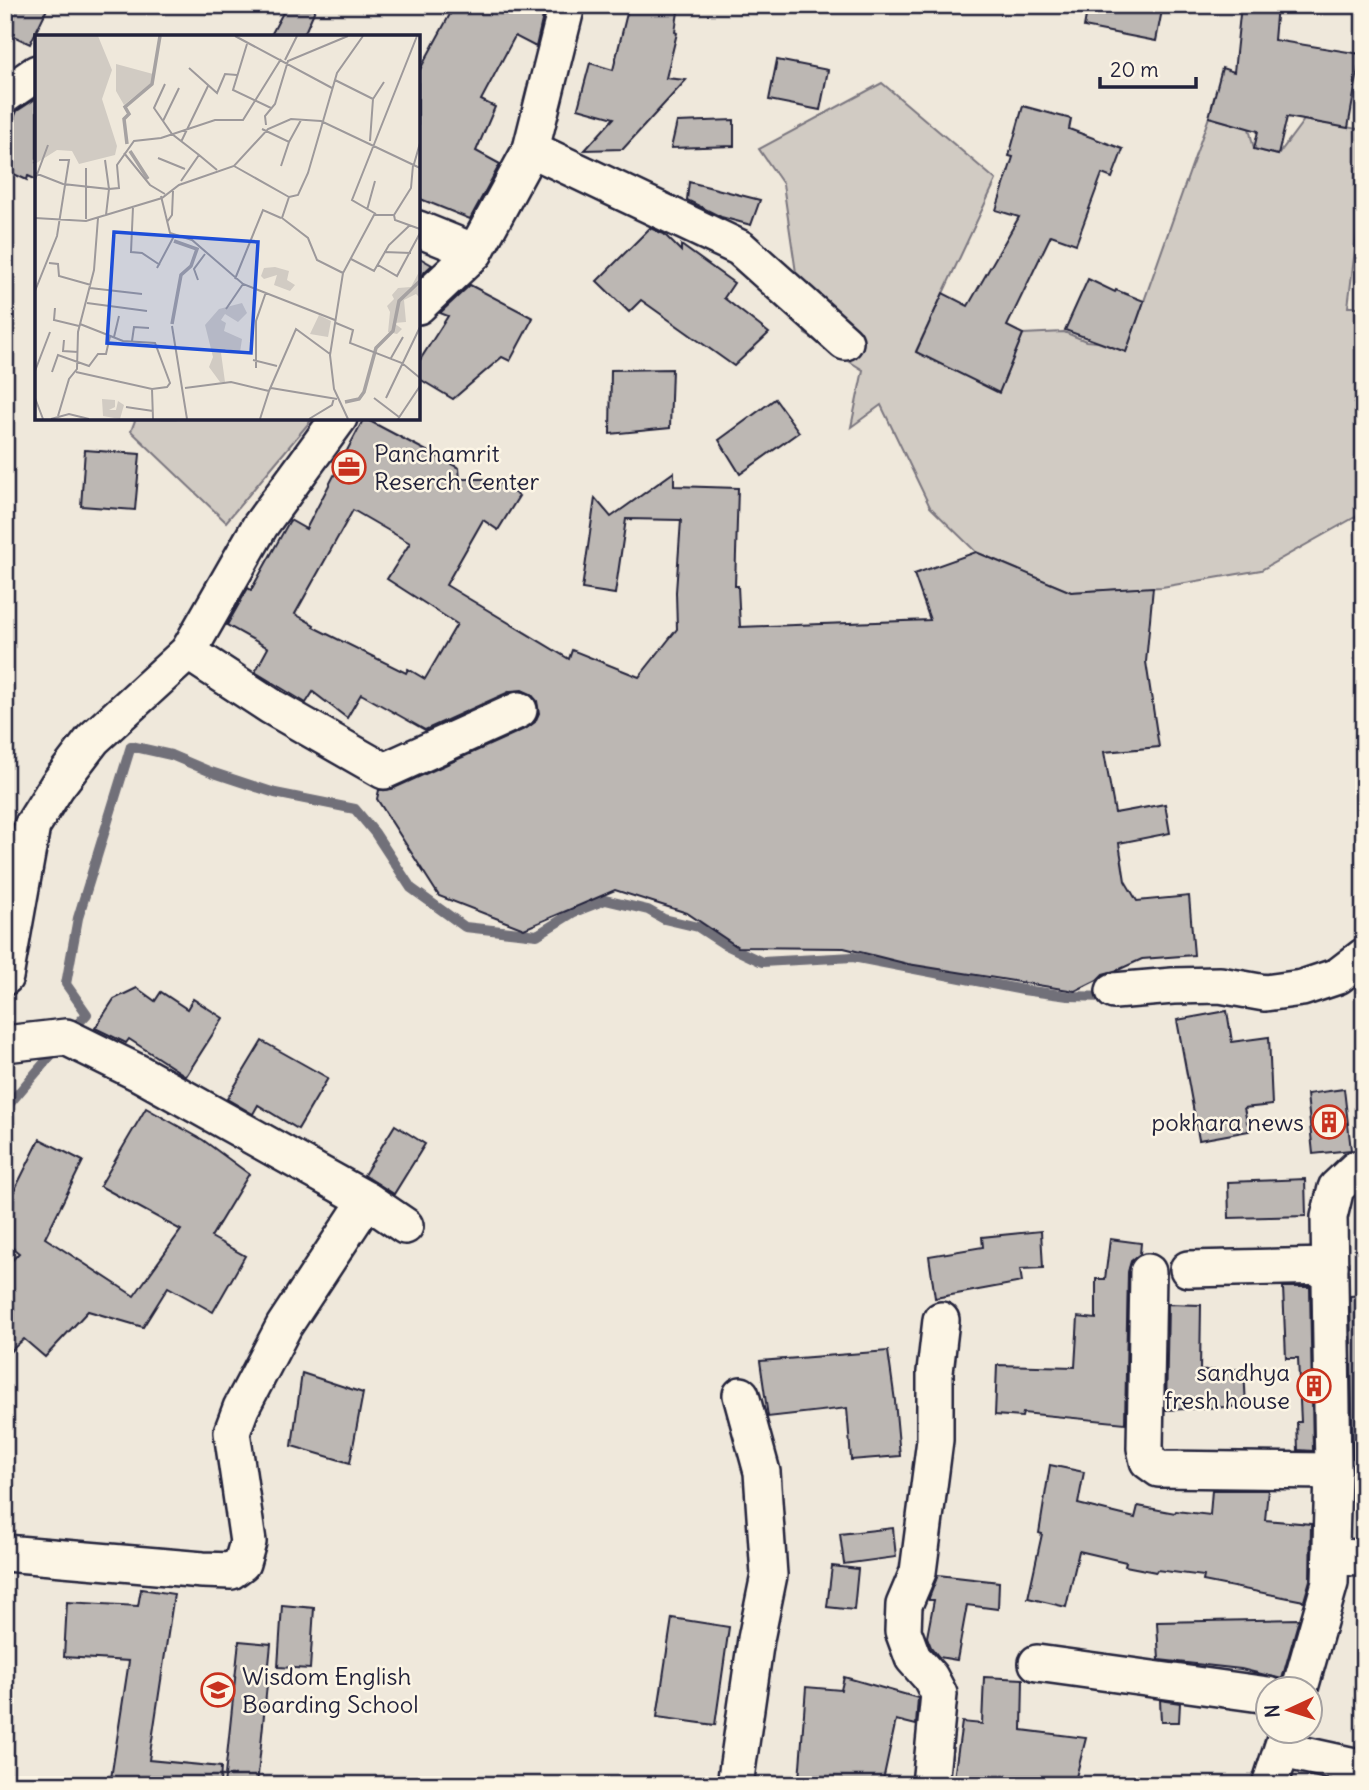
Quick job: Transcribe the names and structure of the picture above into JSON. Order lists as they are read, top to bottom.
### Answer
{
  "places": {
    "office": ["Panchamrit Reserch Center"],
    "building": ["pokhara news", "sandhya fresh house"],
    "school or university": ["Wisdom English Boarding School"]
  },
  "scale_bar": "20 m",
  "north": "left"
}
